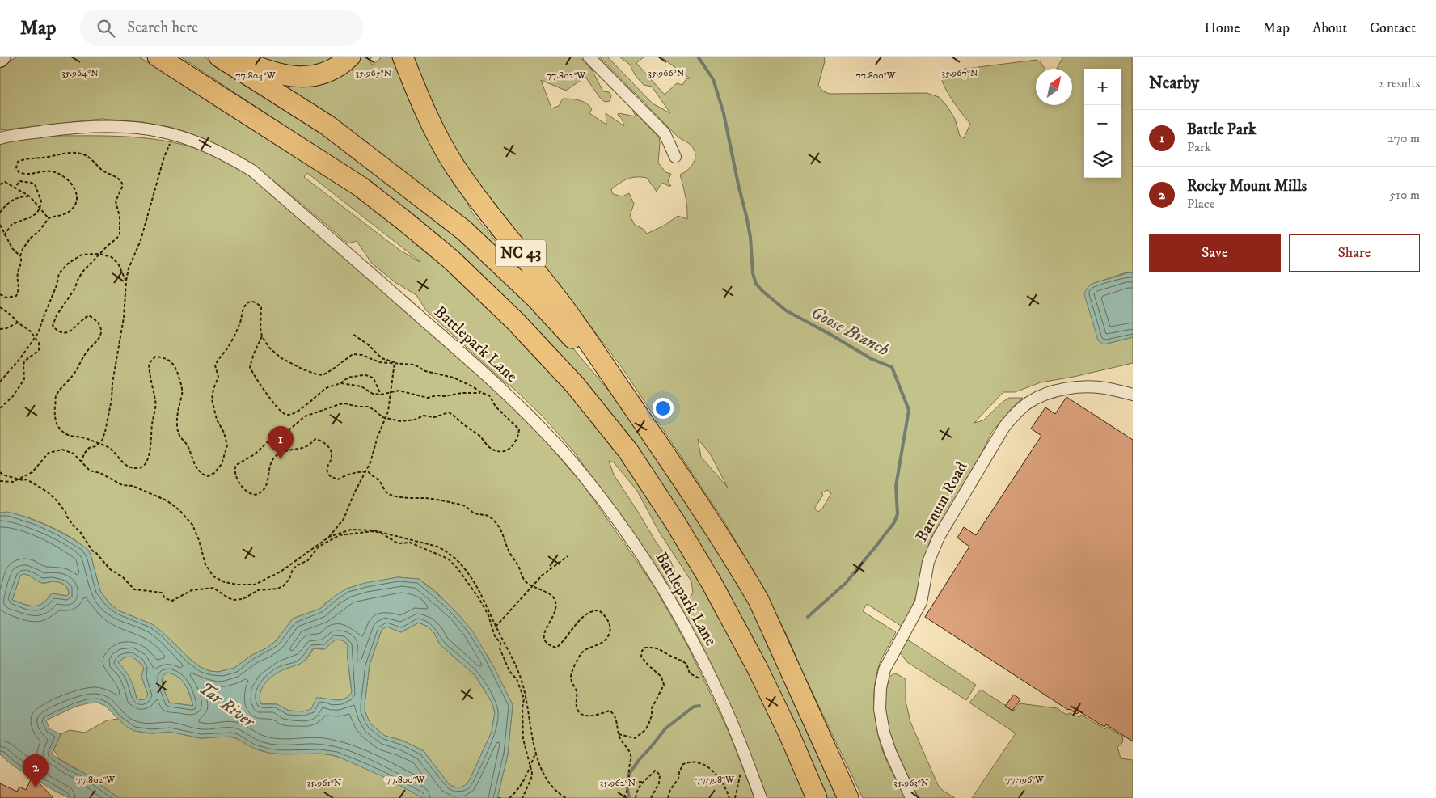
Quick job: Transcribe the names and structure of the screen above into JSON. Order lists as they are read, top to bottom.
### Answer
{
  "streets": {
    "highway": ["NC 43"],
    "street": ["Battlepark Lane", "Barnum Road"]
  },
  "water": ["Goose Branch", "Tar River"],
  "north": "top right",
  "page": {
    "header": "Map",
    "search": "Search here",
    "nav": [
      "Home",
      "Map",
      "About",
      "Contact"
    ],
    "heading": ["Nearby", "2 results"],
    "map_buttons": ["+", "−"],
    "list": [
      {
        "mark": "1",
        "name": "Battle Park",
        "note": "Park",
        "value": "270 m"
      },
      {
        "mark": "2",
        "name": "Rocky Mount Mills",
        "note": "Place",
        "value": "510 m"
      }
    ],
    "buttons": ["Save", "Share"],
    "pins": ["1", "2"]
  },
  "coordinates": [
    "35.964°N",
    "35.966°N",
    "35.967°N",
    "35.965°N",
    "77.804°W",
    "77.802°W",
    "77.800°W",
    "77.798°W",
    "77.796°W",
    "35.961°N",
    "35.962°N",
    "35.963°N"
  ]
}
